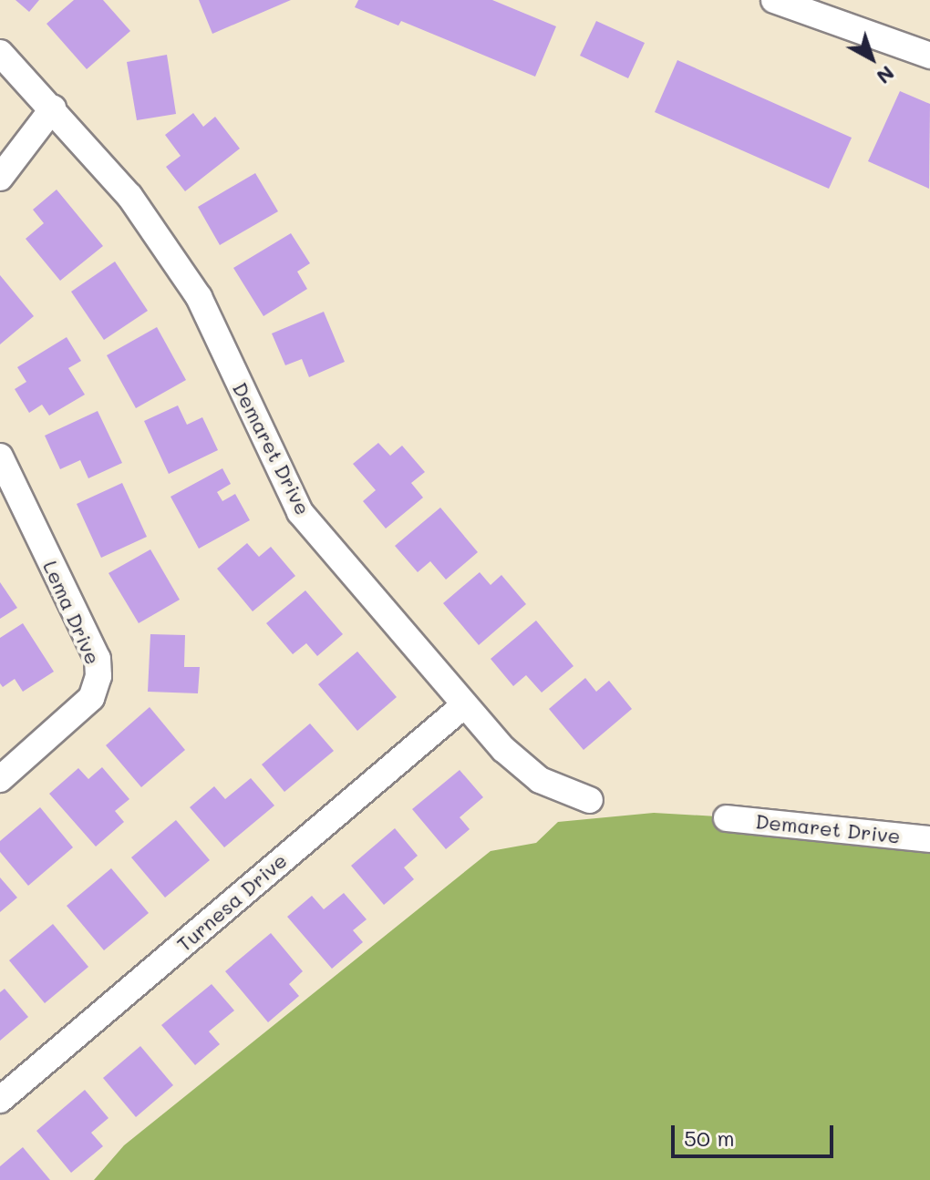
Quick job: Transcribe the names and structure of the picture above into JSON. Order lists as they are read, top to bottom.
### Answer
{
  "streets": {
    "street": ["Demaret Drive", "Lema Drive", "Turnesa Drive"]
  },
  "crossings": [
    ["Demaret Drive", "Turnesa Drive"]
  ],
  "scale_bar": "50 m",
  "north": "bottom right"
}
